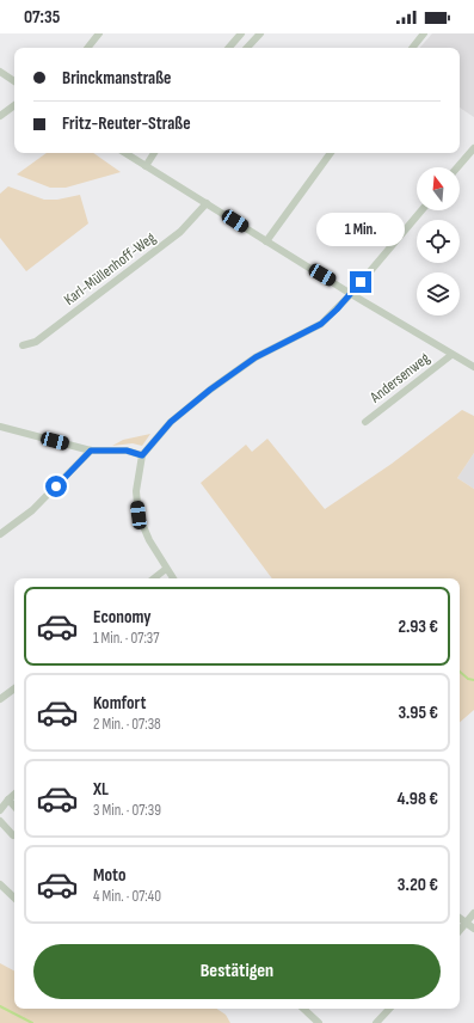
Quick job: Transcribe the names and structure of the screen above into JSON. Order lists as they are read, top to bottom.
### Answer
{
  "streets": {
    "street": ["Karl-Müllenhoff-Weg", "Andersenweg"]
  },
  "north": "top",
  "page": {
    "status": "07:35",
    "banner": ["Brinckmanstraße", "Fritz-Reuter-Straße"],
    "bubble": "1 Min.",
    "list": [
      {
        "name": "Economy",
        "note": "1 Min. · 07:37",
        "value": "2.93 €"
      },
      {
        "name": "Komfort",
        "note": "2 Min. · 07:38",
        "value": "3.95 €"
      },
      {
        "name": "XL",
        "note": "3 Min. · 07:39",
        "value": "4.98 €"
      },
      {
        "name": "Moto",
        "note": "4 Min. · 07:40",
        "value": "3.20 €"
      }
    ],
    "buttons": "Bestätigen"
  }
}
